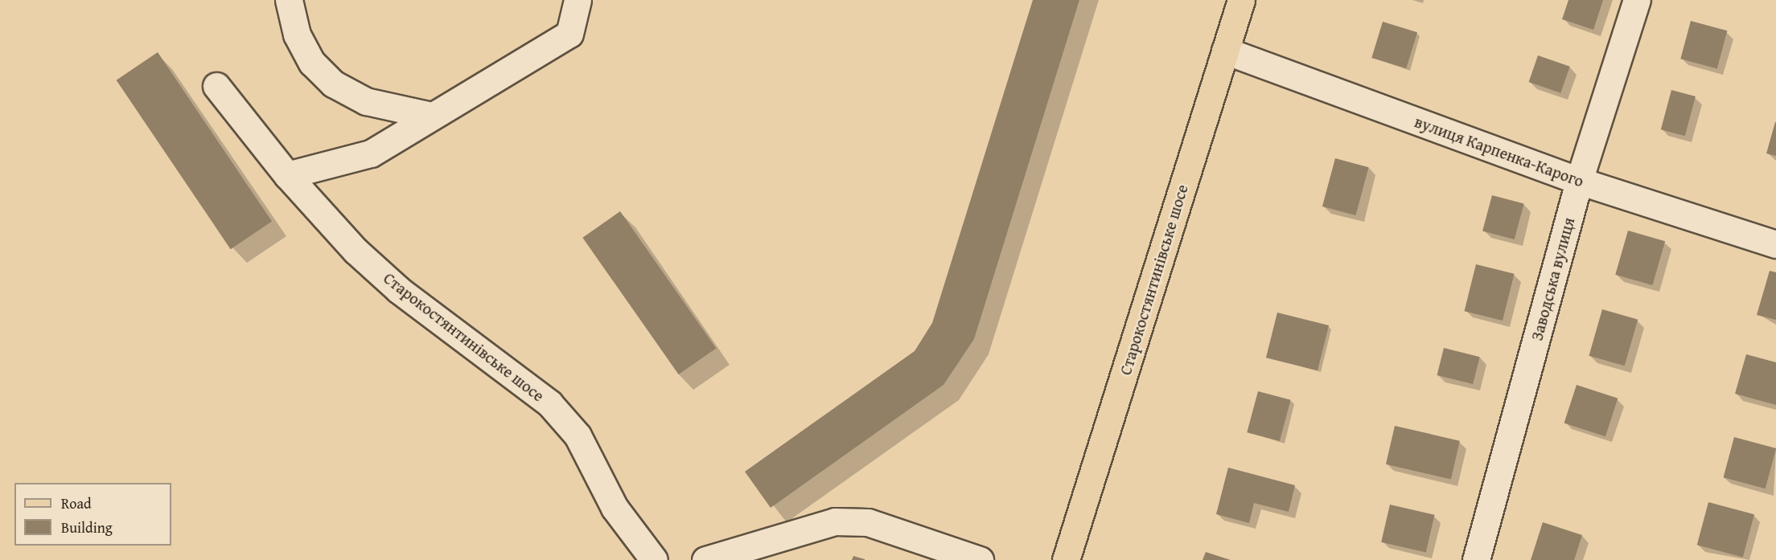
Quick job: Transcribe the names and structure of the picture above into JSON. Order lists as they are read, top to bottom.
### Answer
{
  "streets": {
    "main road": ["Старокостянтинівське шосе"],
    "street": ["вулиця Карпенка-Карого", "Заводська вулиця"]
  },
  "crossings": [
    ["вулиця Карпенка-Карого", "Заводська вулиця"],
    ["вулиця Карпенка-Карого", "Старокостянтинівське шосе"]
  ],
  "legend": ["Road", "Building"]
}
